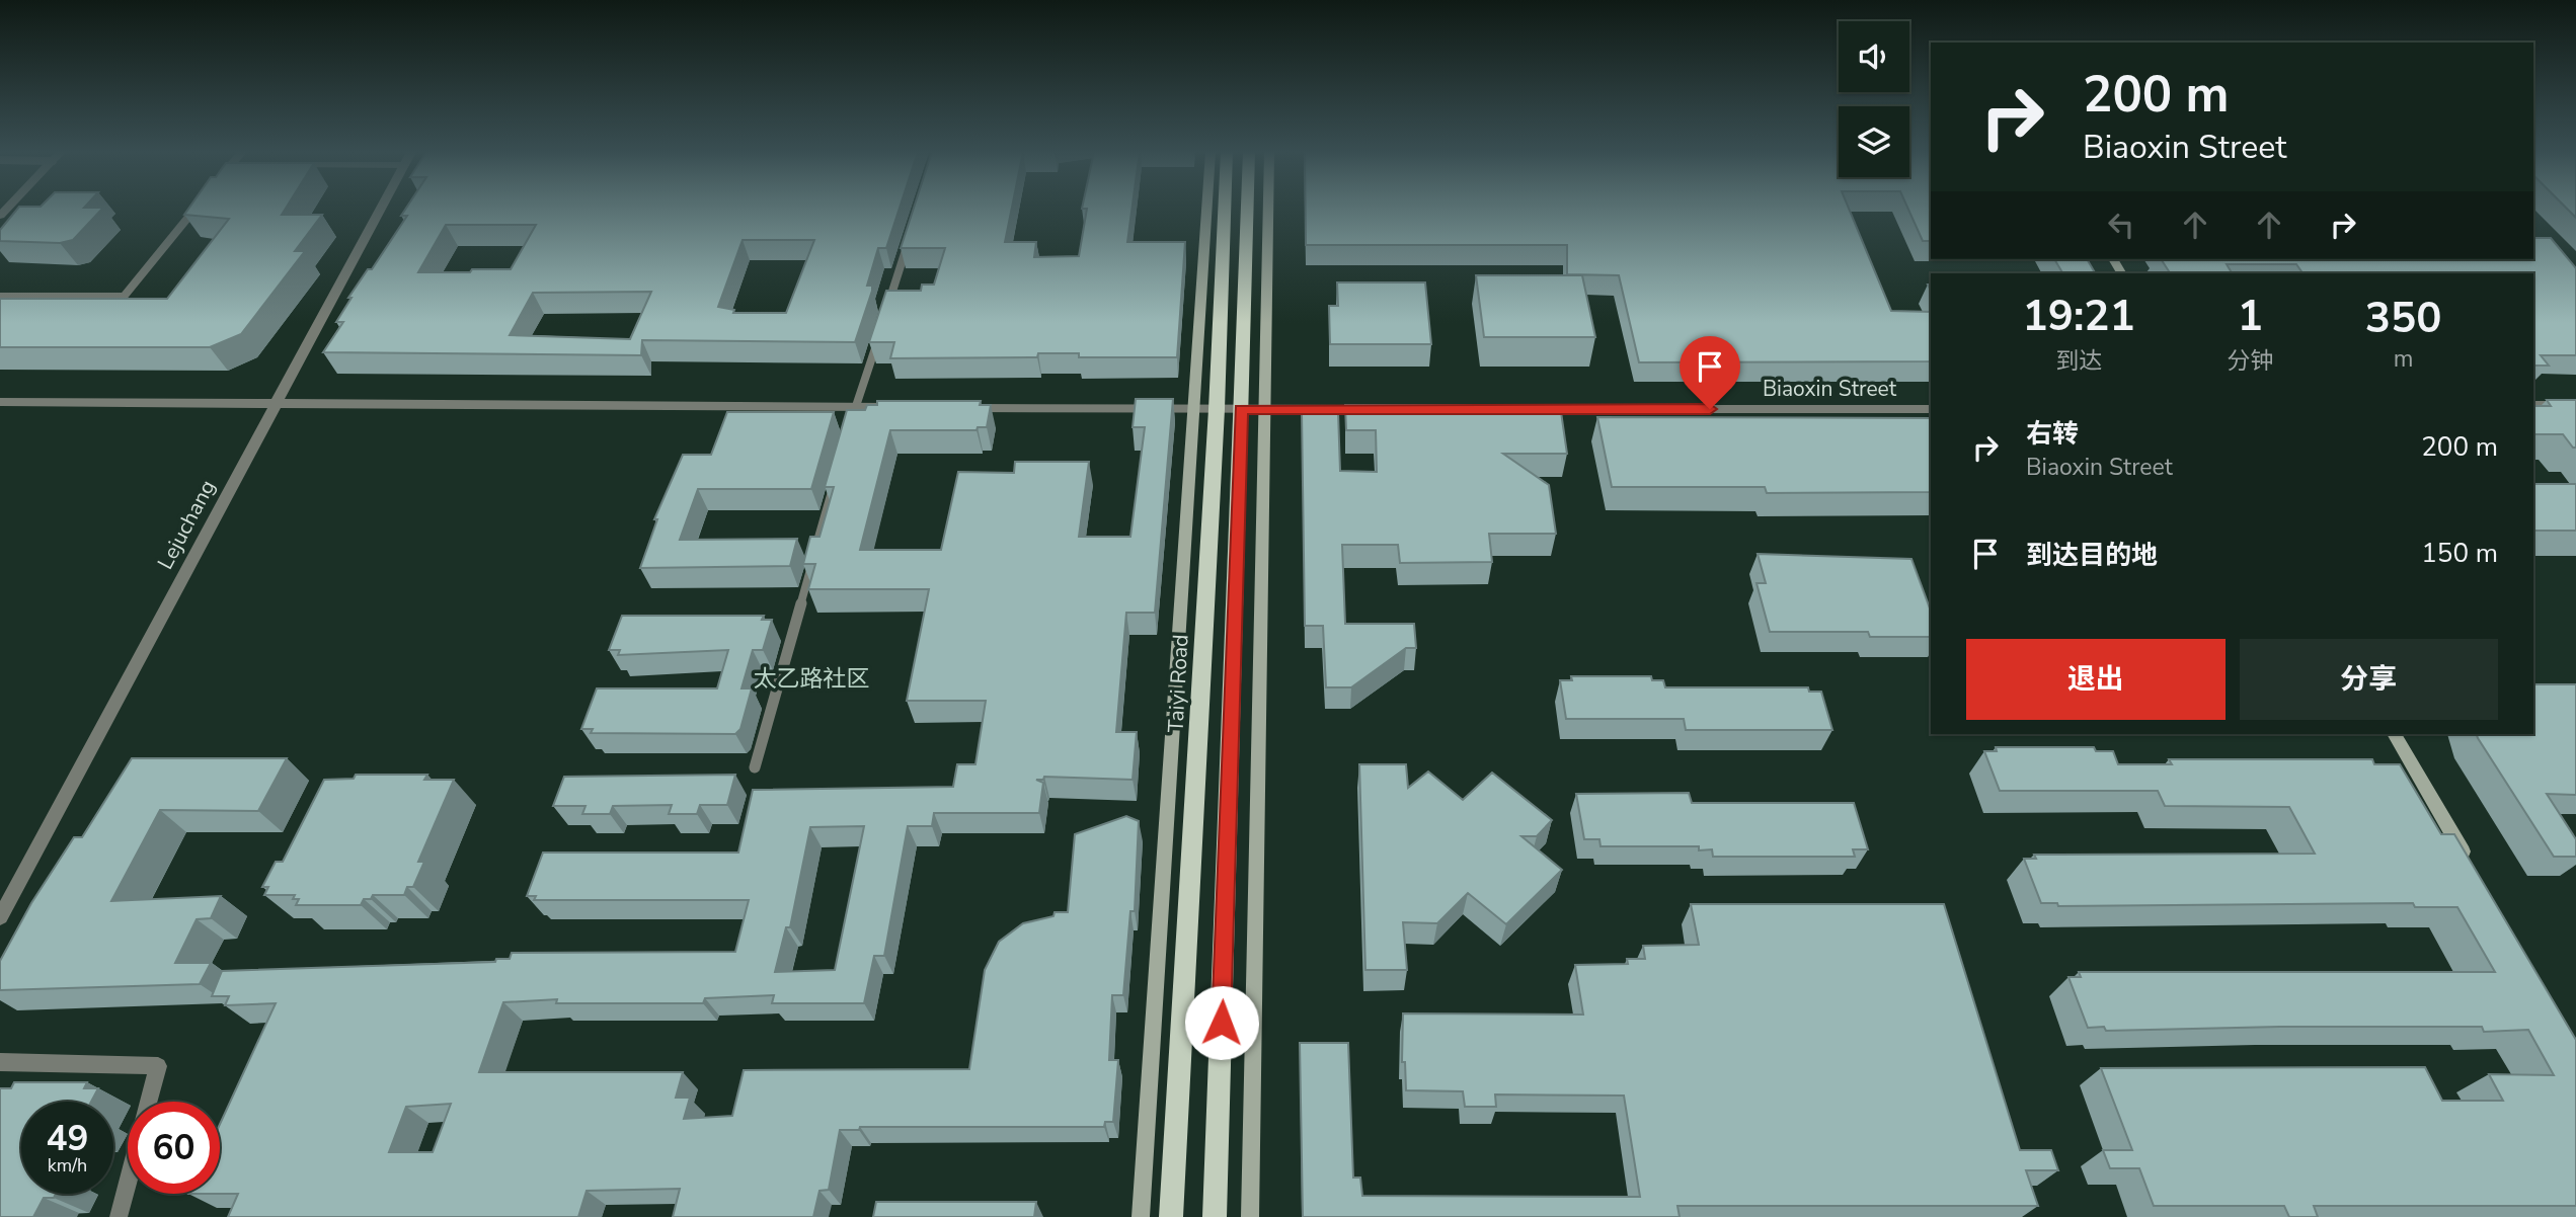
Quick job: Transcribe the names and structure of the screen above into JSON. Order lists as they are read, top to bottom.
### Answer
{
  "streets": {
    "main road": ["Taiyi Road"],
    "street": ["Biaoxin Street", "Lejuchang"]
  },
  "districts": ["太乙路社区"],
  "page": {
    "turn": ["200 m", "Biaoxin Street"],
    "eta": [
      "19:21",
      "到达",
      "1",
      "分钟",
      "350",
      "m"
    ],
    "list": [
      {
        "name": "右转",
        "note": "Biaoxin Street",
        "value": "200 m"
      },
      {
        "name": "到达目的地",
        "value": "150 m"
      }
    ],
    "buttons": ["退出", "分享"],
    "speed": "49 km/h",
    "limit": "60"
  }
}
